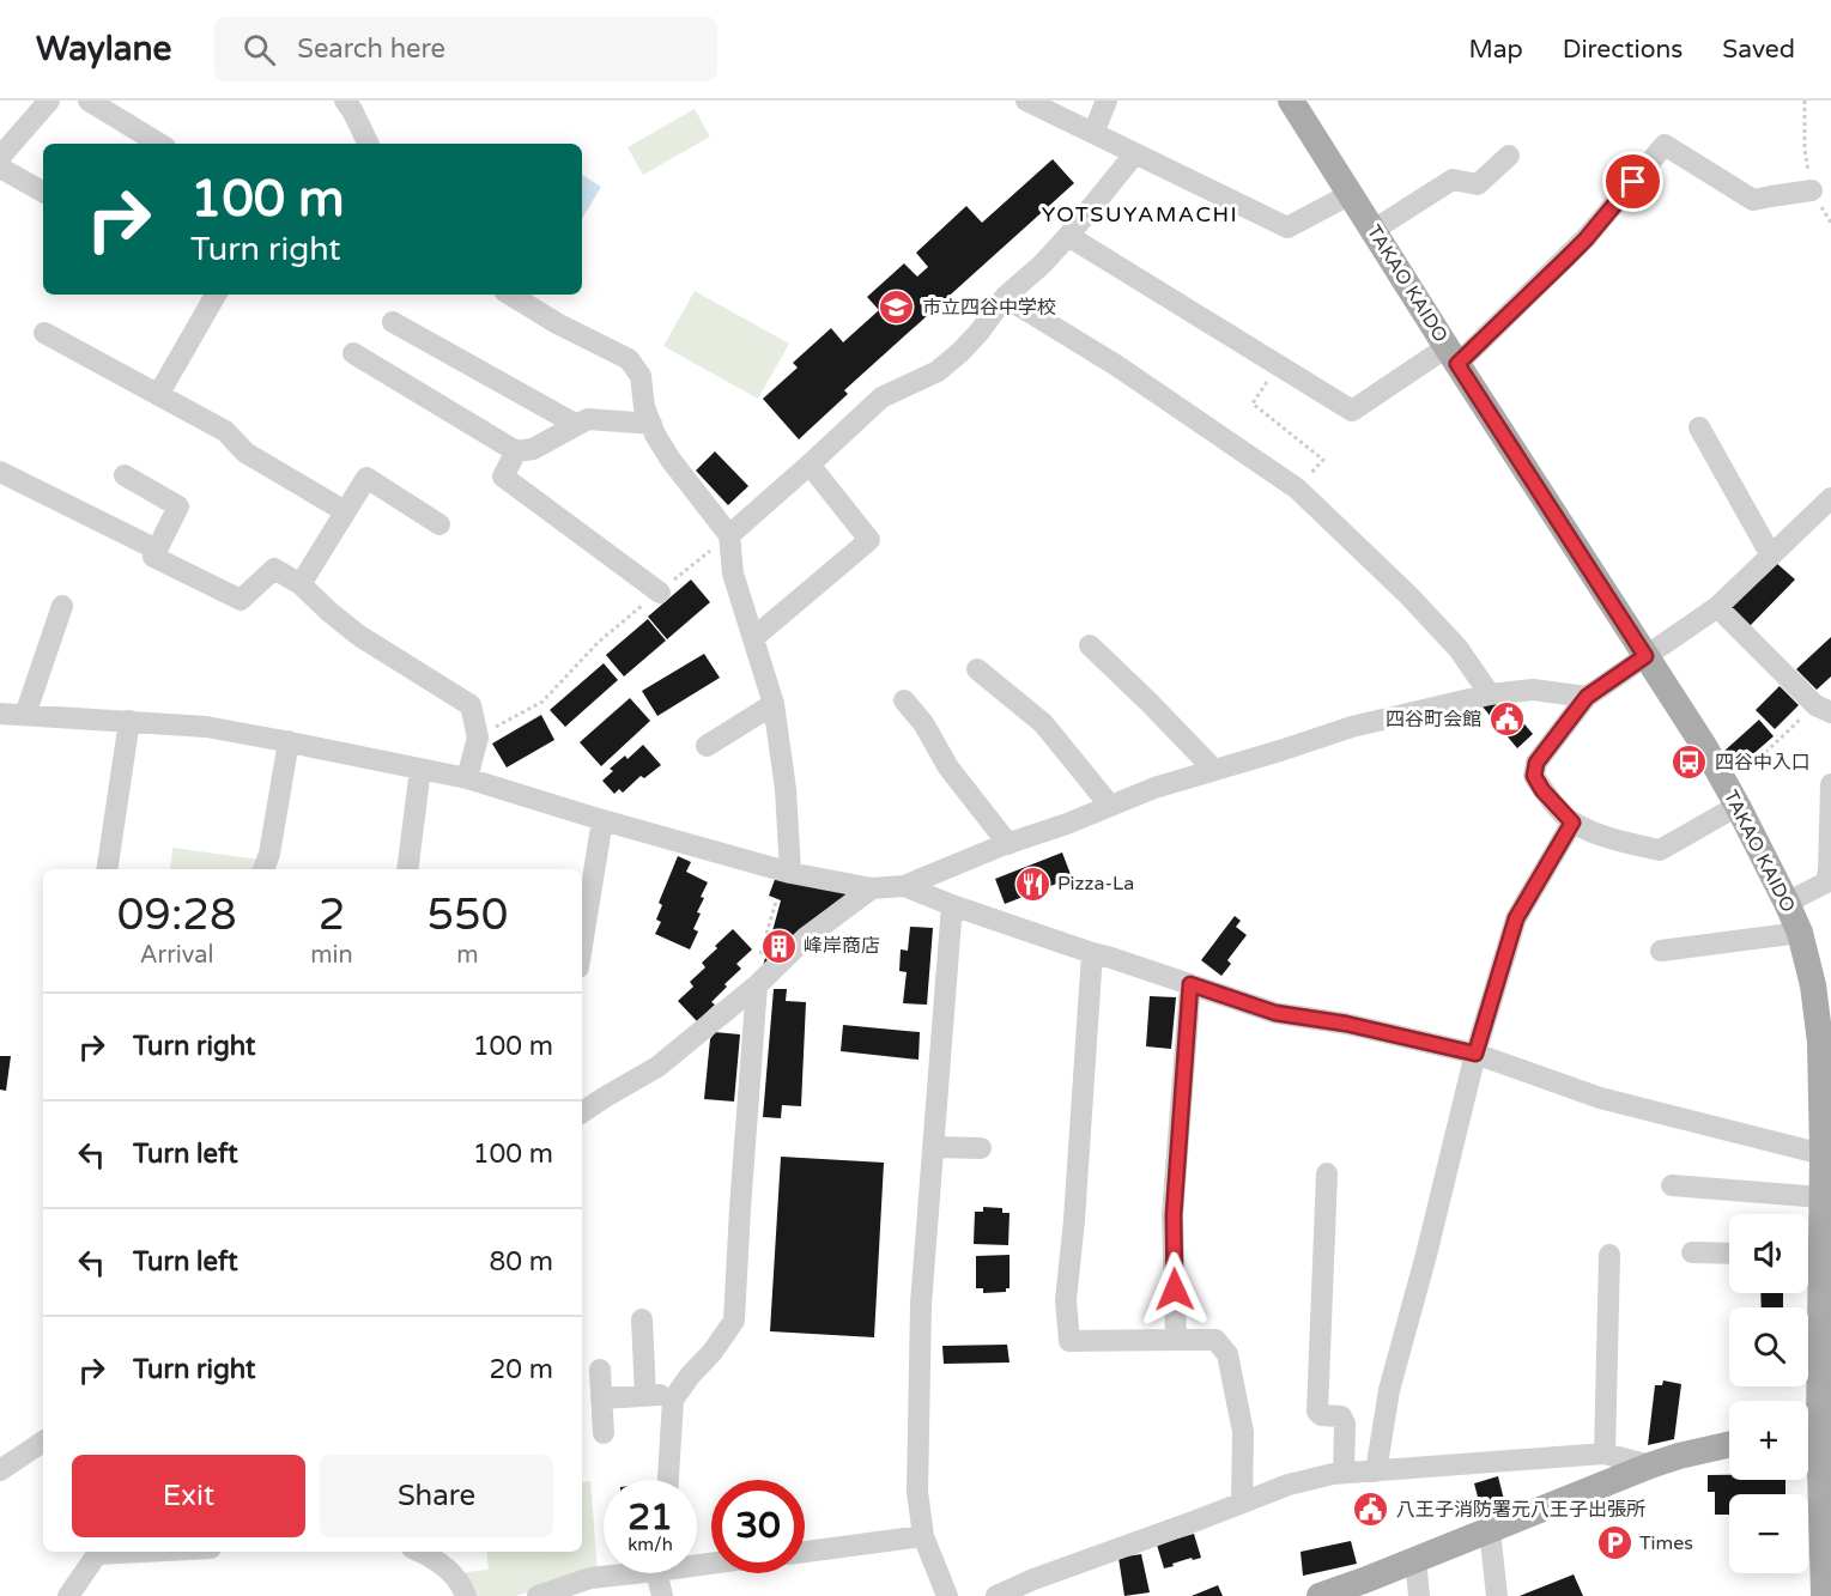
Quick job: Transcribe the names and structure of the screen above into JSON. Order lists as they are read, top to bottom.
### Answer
{
  "streets": {
    "main road": ["TAKAO KAIDO"]
  },
  "districts": ["YOTSUYAMACHI"],
  "places": {
    "school or university": ["市立四谷中学校"],
    "public building": ["四谷町会館", "八王子消防署元八王子出張所"],
    "bus stop": ["四谷中入口"],
    "restaurant": ["Pizza-La"],
    "building": ["峰岸商店"],
    "parking": ["Times"]
  },
  "page": {
    "header": "Waylane",
    "search": "Search here",
    "nav": ["Map", "Directions", "Saved"],
    "turn": ["100 m", "Turn right"],
    "eta": [
      "09:28",
      "Arrival",
      "2",
      "min",
      "550",
      "m"
    ],
    "list": [
      {
        "name": "Turn right",
        "value": "100 m"
      },
      {
        "name": "Turn left",
        "value": "100 m"
      },
      {
        "name": "Turn left",
        "value": "80 m"
      },
      {
        "name": "Turn right",
        "value": "20 m"
      }
    ],
    "map_buttons": ["+", "−"],
    "buttons": ["Exit", "Share"],
    "speed": "21 km/h",
    "limit": "30"
  }
}
